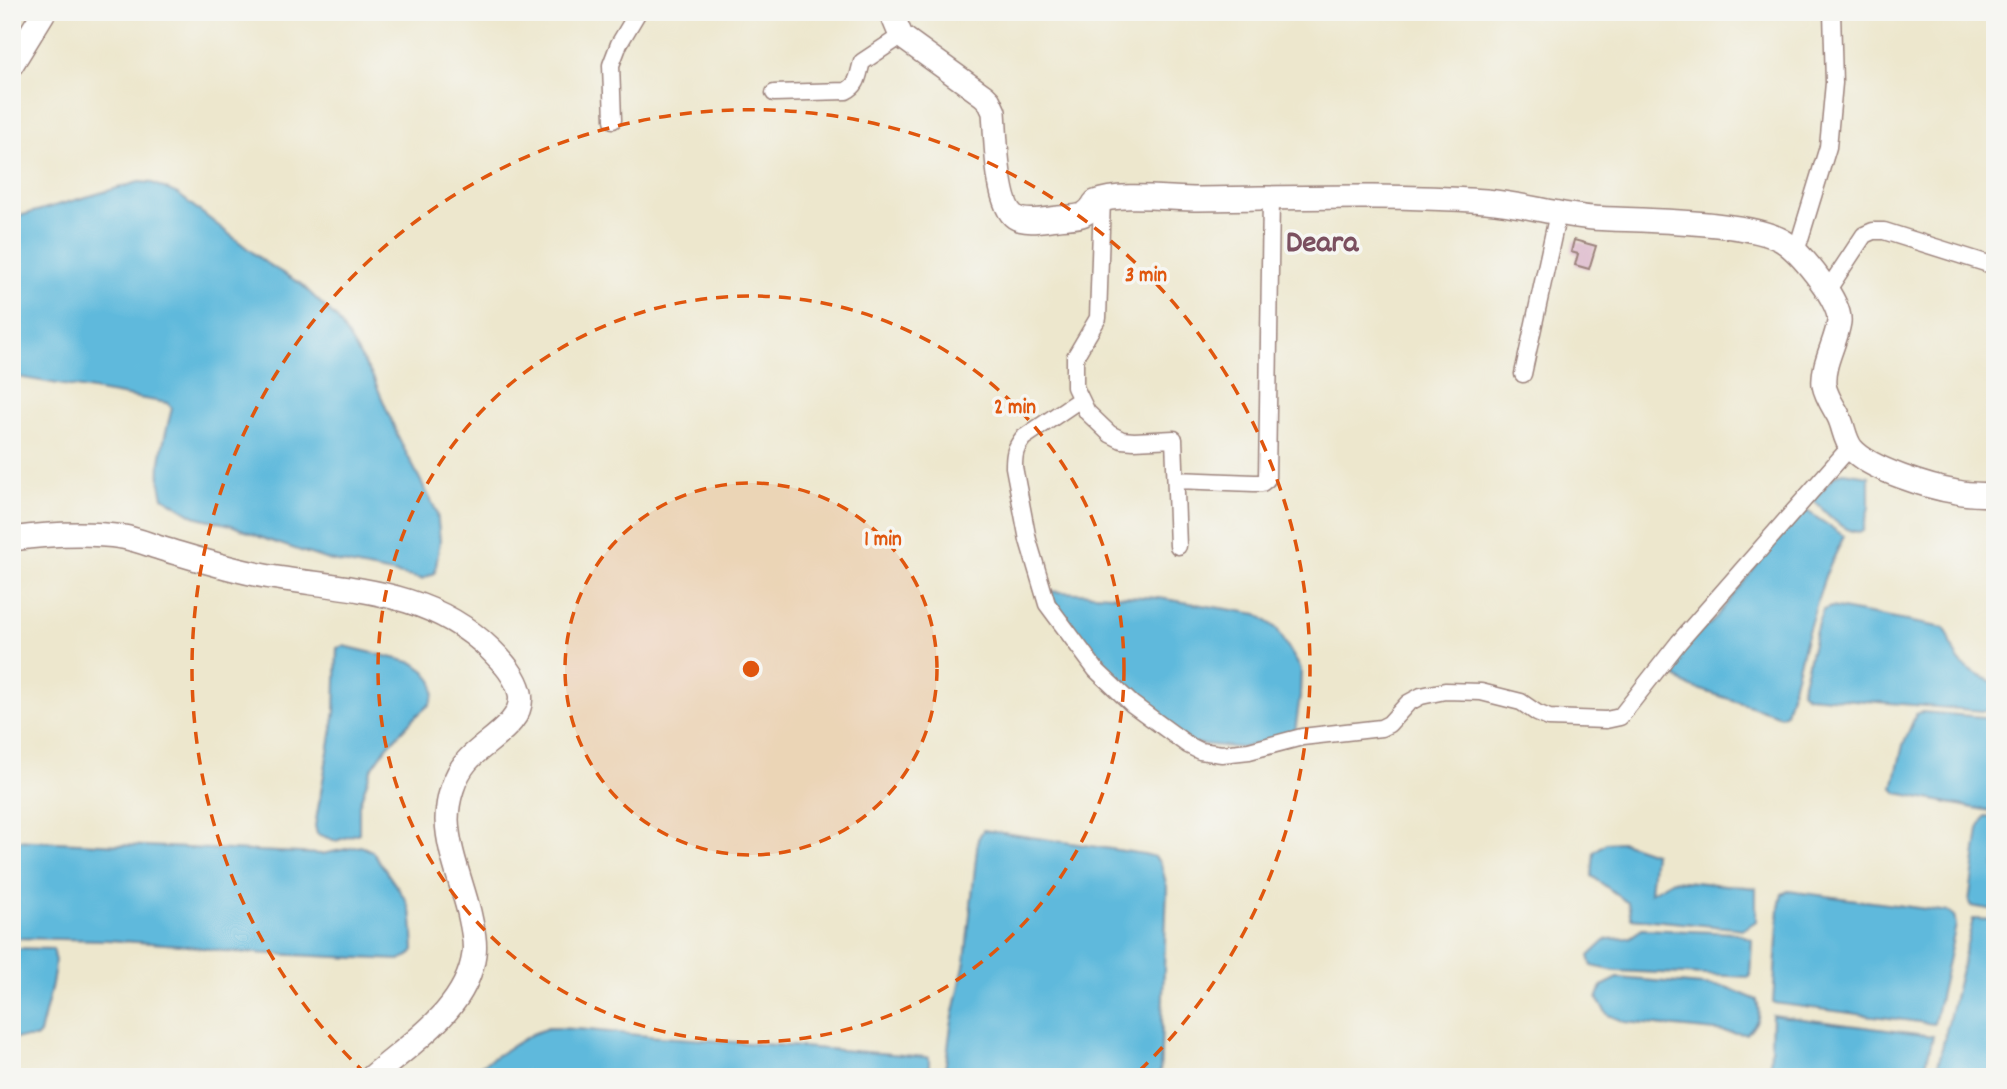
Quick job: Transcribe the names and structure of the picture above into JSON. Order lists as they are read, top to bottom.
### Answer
{
  "districts": ["Deara"],
  "rings": ["3 min", "2 min", "1 min"]
}
